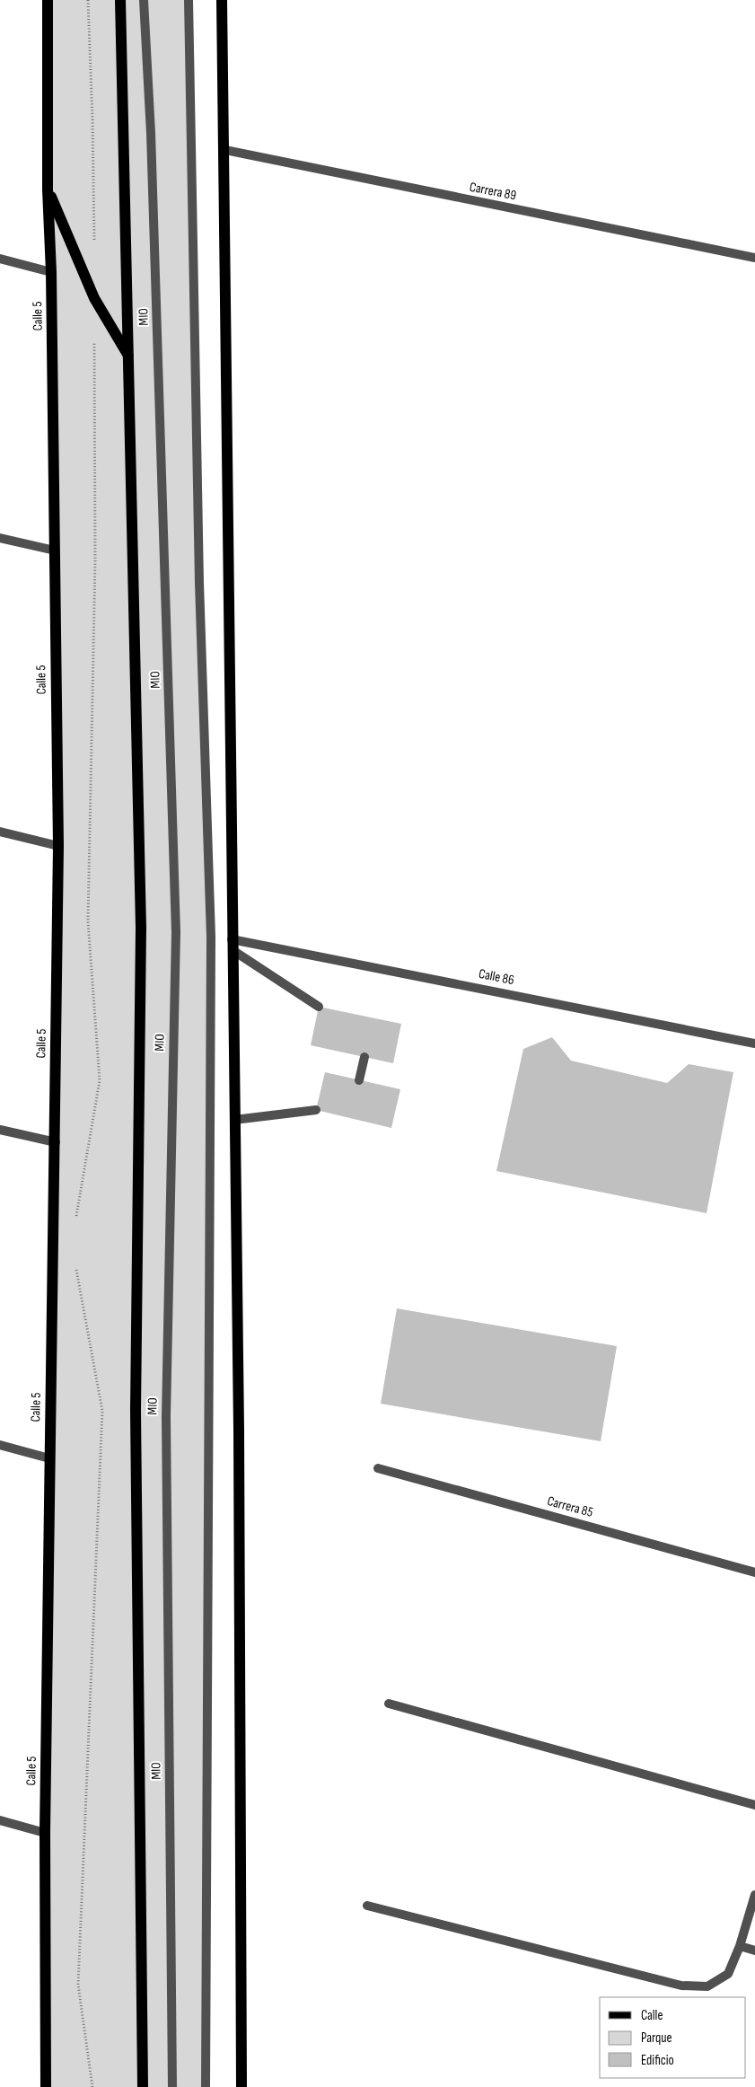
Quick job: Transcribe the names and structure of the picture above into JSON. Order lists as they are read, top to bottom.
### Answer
{
  "streets": {
    "main road": ["Calle 5"],
    "street": [
      "Carrera 89",
      "MIO",
      "Calle 86",
      "Carrera 85"
    ]
  },
  "legend": ["Calle", "Parque", "Edificio"]
}
